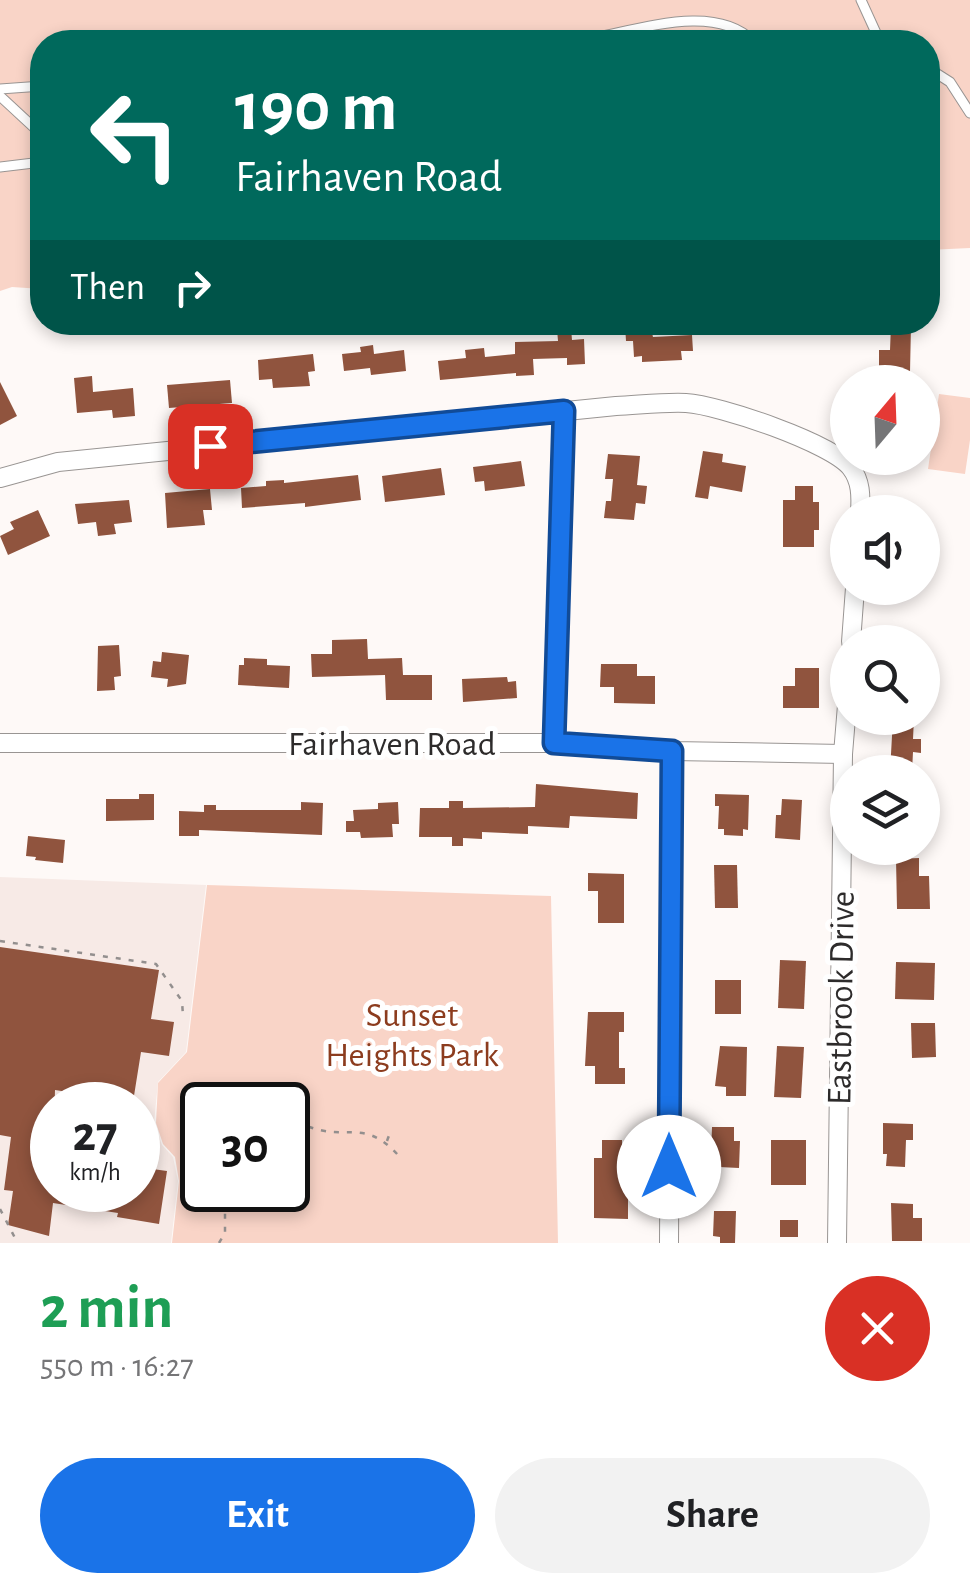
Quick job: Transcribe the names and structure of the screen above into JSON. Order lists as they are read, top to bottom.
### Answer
{
  "streets": {
    "street": ["Fairhaven Road", "Eastbrook Drive"]
  },
  "crossings": [
    ["Fairhaven Road", "Eastbrook Drive"]
  ],
  "parks": ["Sunset Heights Park"],
  "north": "top",
  "page": {
    "turn": ["190 m", "Fairhaven Road"],
    "then": "Then",
    "speed": "27 km/h",
    "limit": "30",
    "heading": ["2 min", "550 m · 16:27"],
    "buttons": ["Exit", "Share"]
  }
}
